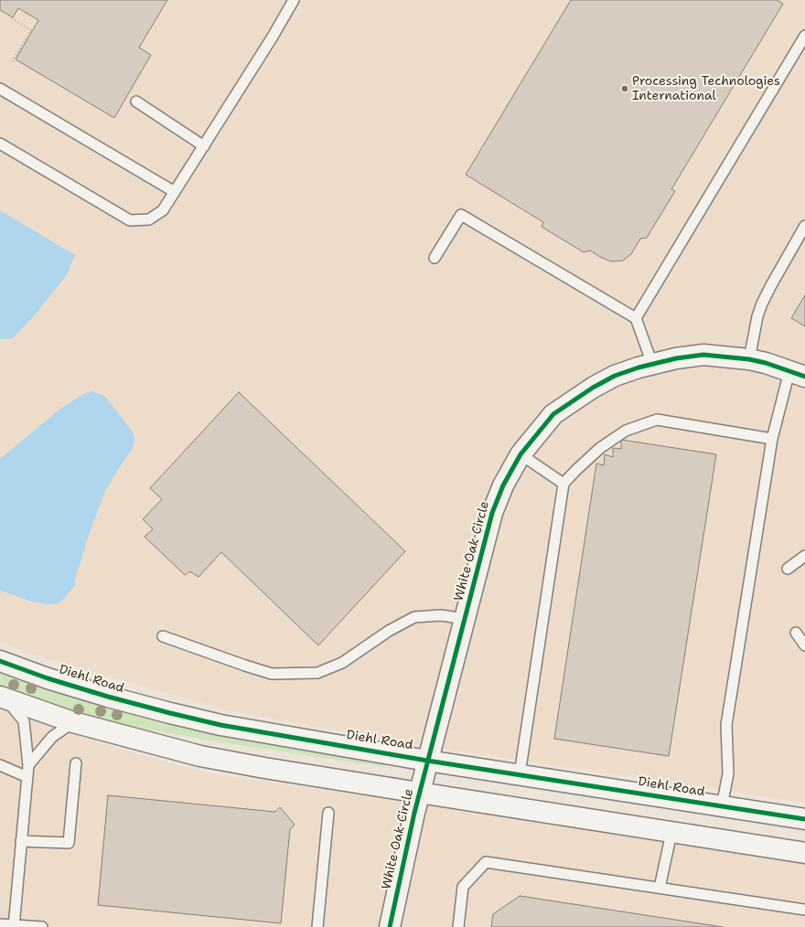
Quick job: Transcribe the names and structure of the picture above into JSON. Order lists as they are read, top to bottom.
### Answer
{
  "streets": {
    "street": ["White Oak Circle", "Diehl Road"]
  },
  "crossings": [
    ["White Oak Circle", "Diehl Road"]
  ],
  "places": ["Processing Technologies International"]
}
